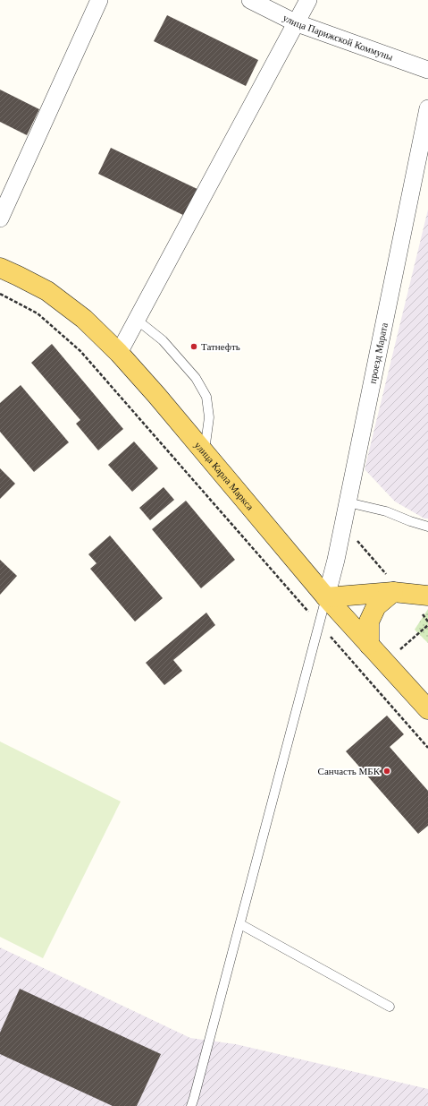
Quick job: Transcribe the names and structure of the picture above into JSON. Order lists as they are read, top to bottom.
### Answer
{
  "streets": {
    "main road": ["улица Карла Маркса"],
    "street": ["улица Парижской Коммуны", "проезд Марата"]
  },
  "crossings": [
    ["проезд Марата", "улица Карла Маркса"]
  ],
  "places": ["Татнефть", "Санчасть МБК"]
}
